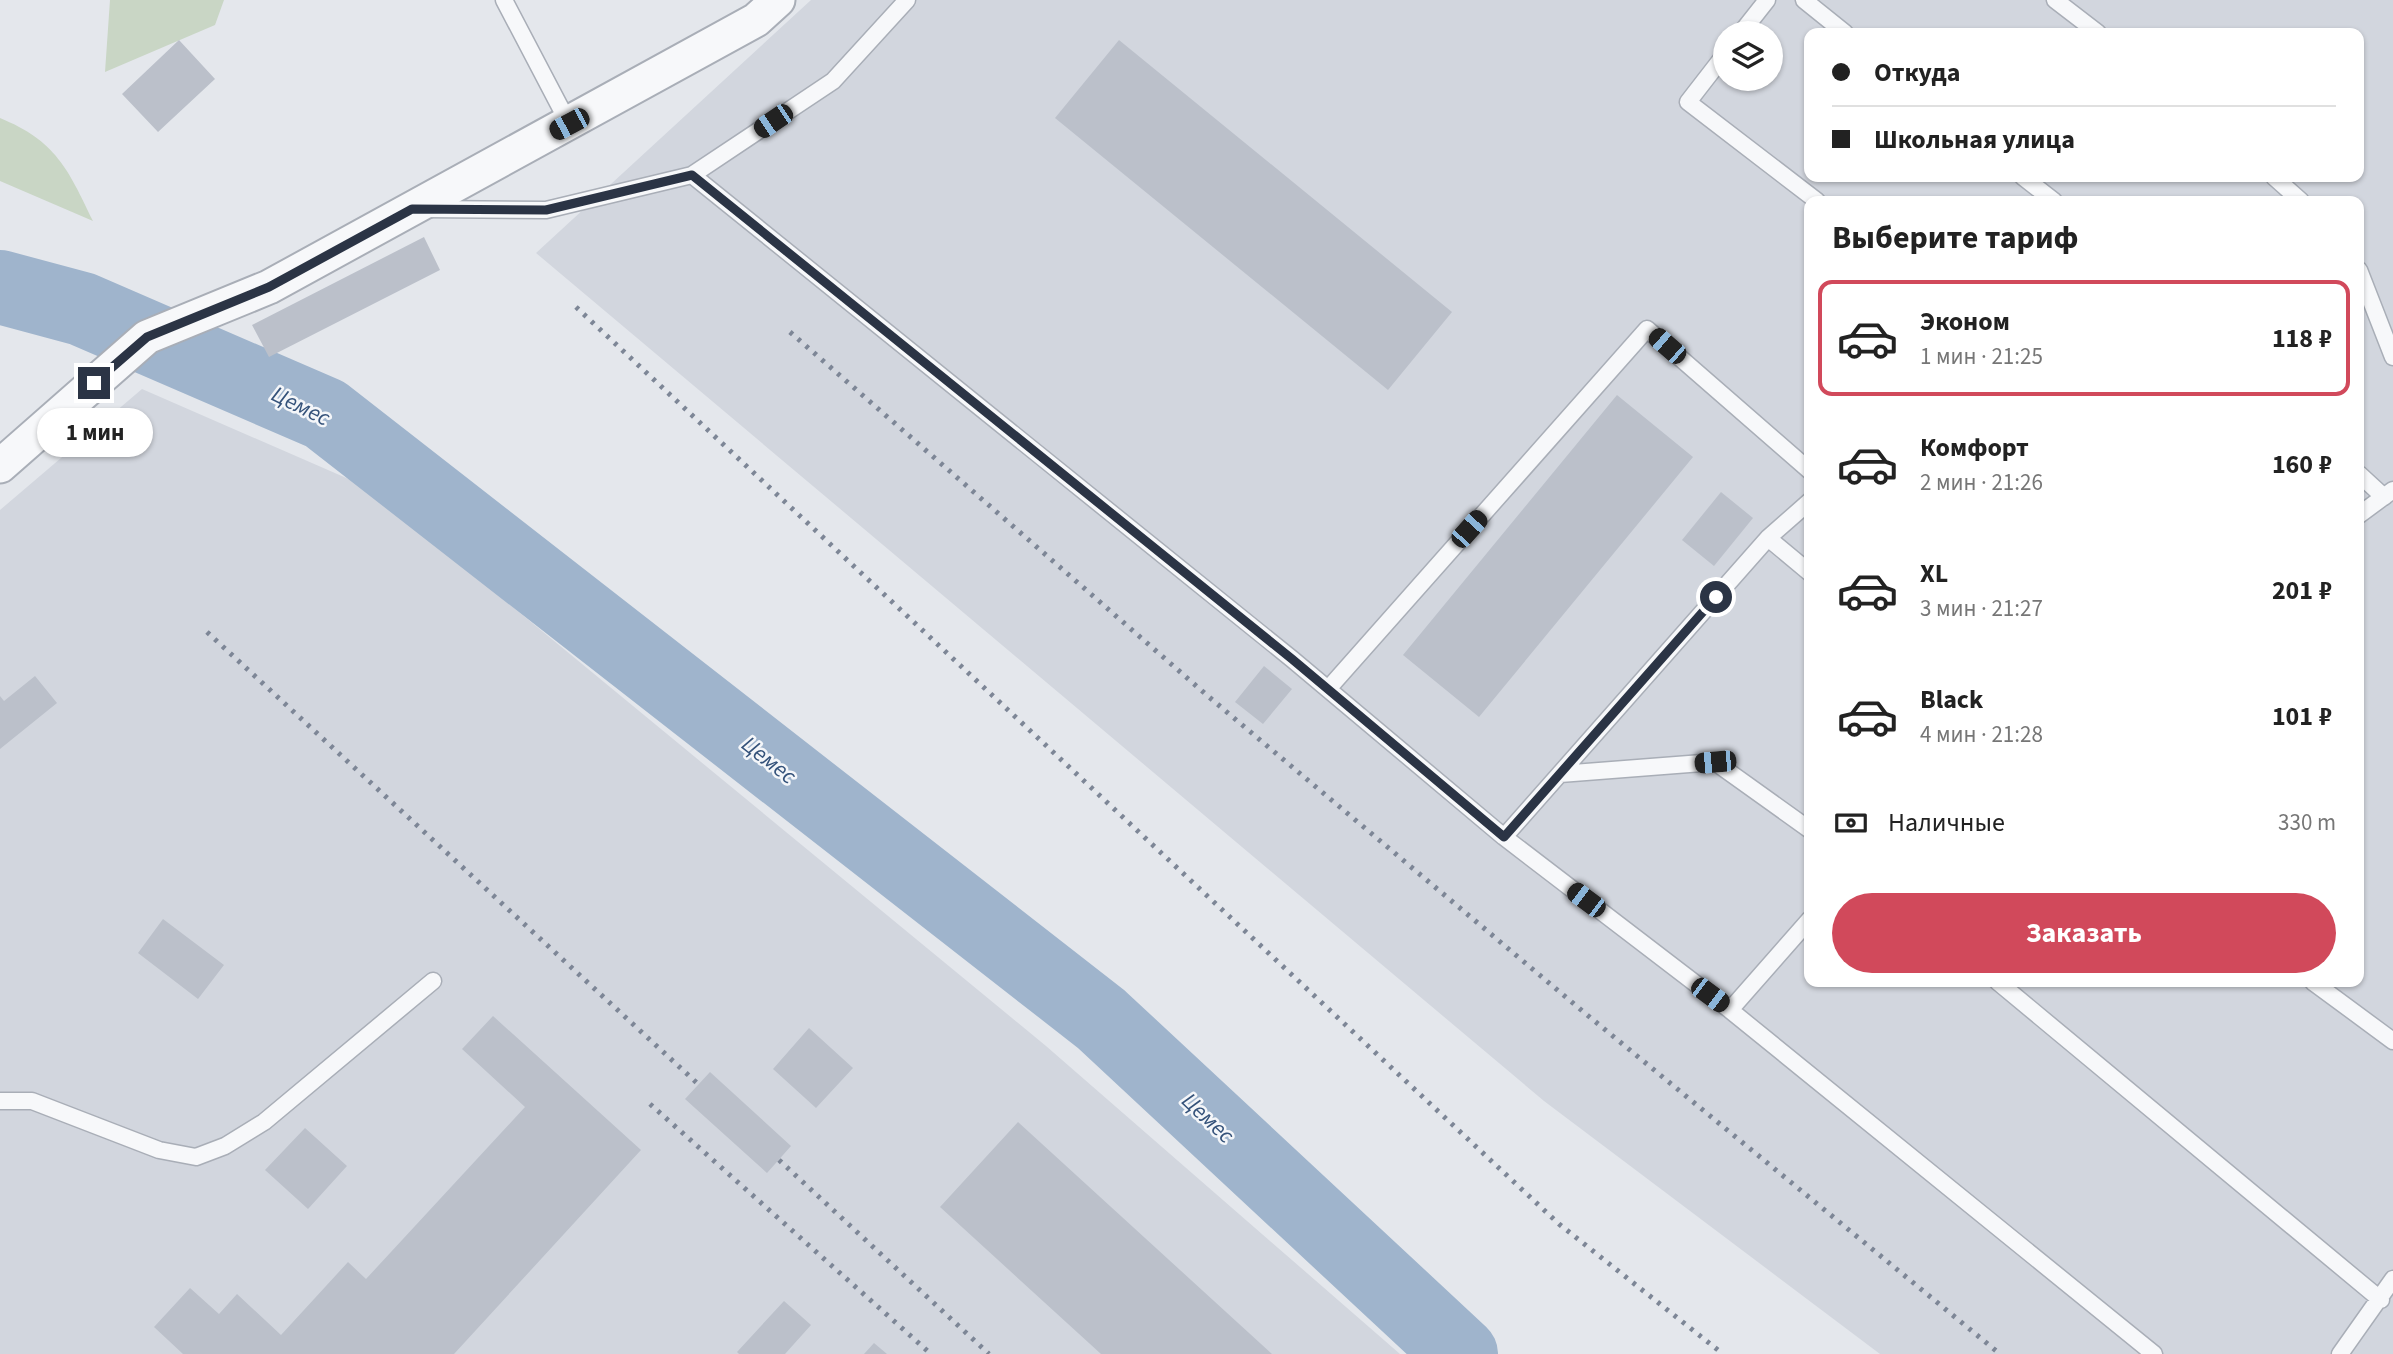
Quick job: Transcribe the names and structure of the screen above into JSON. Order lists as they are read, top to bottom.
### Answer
{
  "water": ["Цемес"],
  "page": {
    "banner": ["Откуда", "Школьная улица"],
    "heading": "Выберите тариф",
    "list": [
      {
        "name": "Эконом",
        "note": "1 мин · 21:25",
        "value": "118 ₽"
      },
      {
        "name": "Комфорт",
        "note": "2 мин · 21:26",
        "value": "160 ₽"
      },
      {
        "name": "XL",
        "note": "3 мин · 21:27",
        "value": "201 ₽"
      },
      {
        "name": "Black",
        "note": "4 мин · 21:28",
        "value": "101 ₽"
      }
    ],
    "bubble": "1 мин",
    "pay": ["Наличные", "330 m"],
    "buttons": "Заказать"
  }
}
